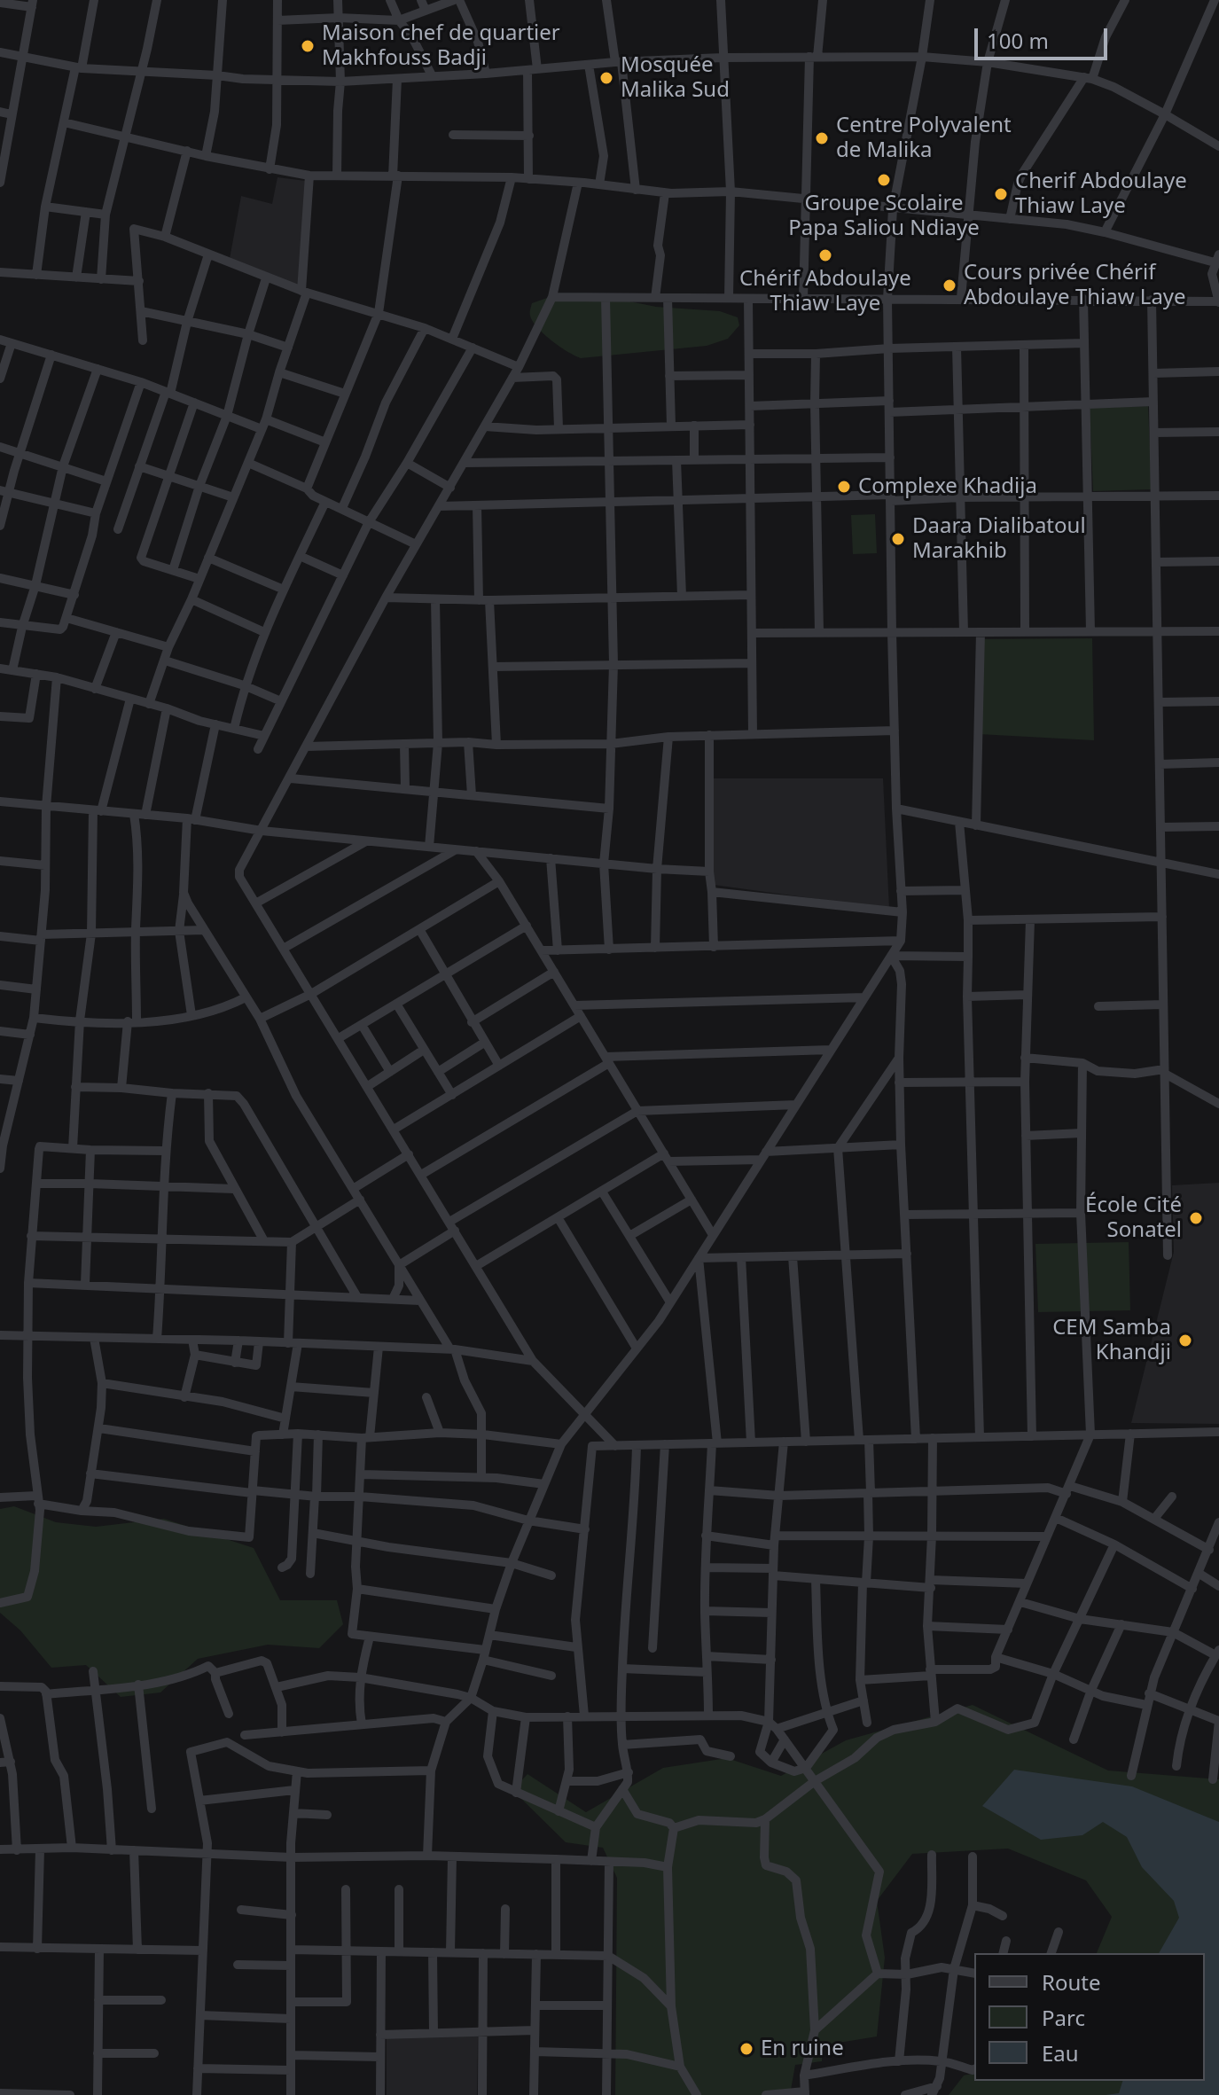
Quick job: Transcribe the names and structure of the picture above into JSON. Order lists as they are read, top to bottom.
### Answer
{
  "places": [
    "Maison chef de quartier Makhfouss Badji",
    "Mosquée Malika Sud",
    "Centre Polyvalent de Malika",
    "Groupe Scolaire Papa Saliou Ndiaye",
    "Cherif Abdoulaye Thiaw Laye",
    "Chérif Abdoulaye Thiaw Laye",
    "Cours privée Chérif Abdoulaye Thiaw Laye",
    "Complexe Khadija",
    "Daara Dialibatoul Marakhib",
    "École Cité Sonatel",
    "CEM Samba Khandji",
    "En ruine"
  ],
  "legend": ["Route", "Parc", "Eau"],
  "scale_bar": "100 m"
}
